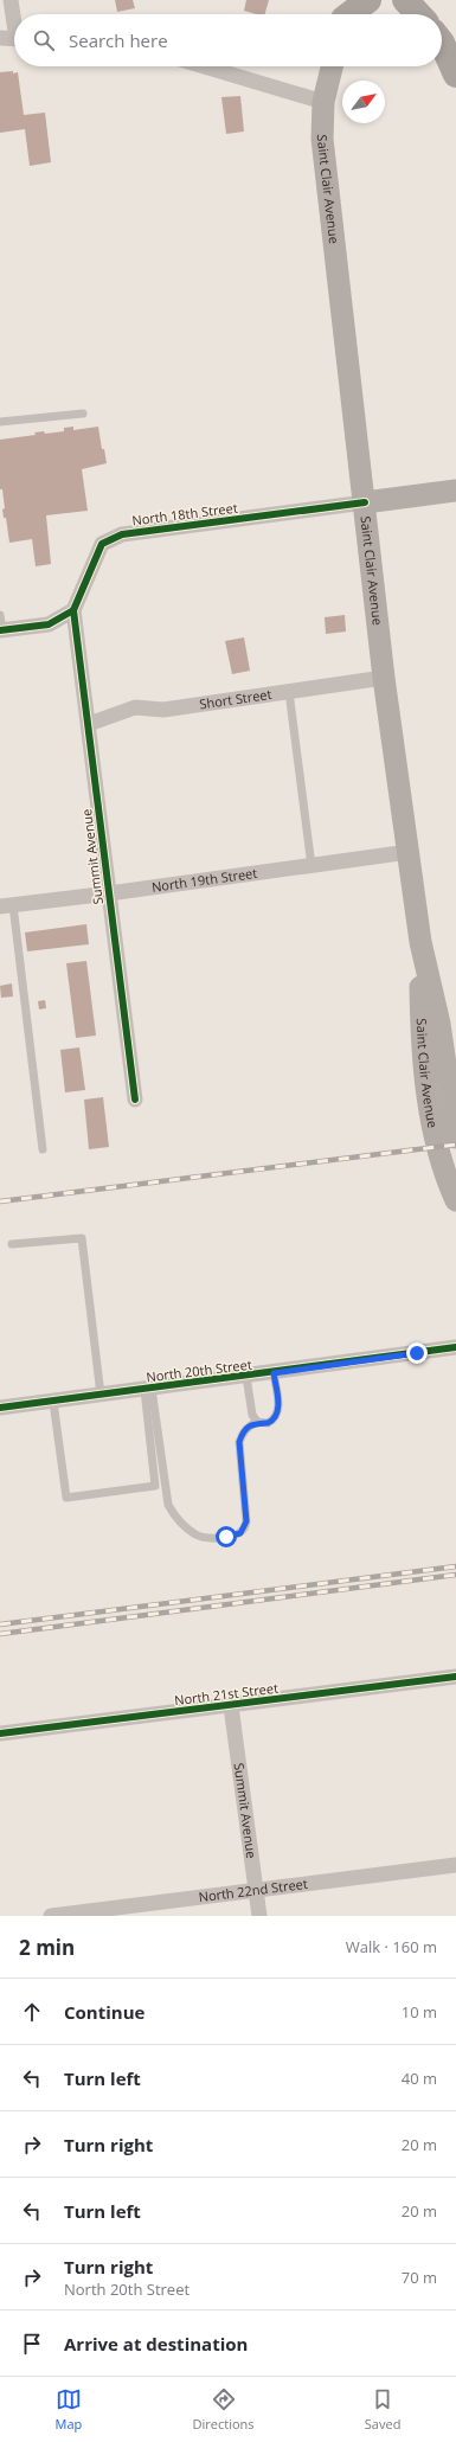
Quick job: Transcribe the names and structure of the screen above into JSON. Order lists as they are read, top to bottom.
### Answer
{
  "streets": {
    "main road": ["Saint Clair Avenue", "North 18th Street"],
    "street": [
      "Short Street",
      "Summit Avenue",
      "North 19th Street",
      "North 20th Street",
      "North 21st Street",
      "North 22nd Street"
    ]
  },
  "crossings": [
    ["Saint Clair Avenue", "North 18th Street"],
    ["Saint Clair Avenue", "Short Street"],
    ["Saint Clair Avenue", "North 19th Street"],
    ["North 18th Street", "Summit Avenue"],
    ["Short Street", "Summit Avenue"],
    ["Summit Avenue", "North 19th Street"],
    ["Summit Avenue", "North 21st Street"],
    ["Summit Avenue", "North 22nd Street"]
  ],
  "north": "top right",
  "page": {
    "search": "Search here",
    "heading": ["2 min", "Walk · 160 m"],
    "list": [
      ["Continue", "10 m"],
      ["Turn left", "40 m"],
      ["Turn right", "20 m"],
      ["Turn left", "20 m"],
      ["Turn right", "North 20th Street", "70 m"],
      "Arrive at destination"
    ],
    "nav": ["Map", "Directions", "Saved"]
  }
}
